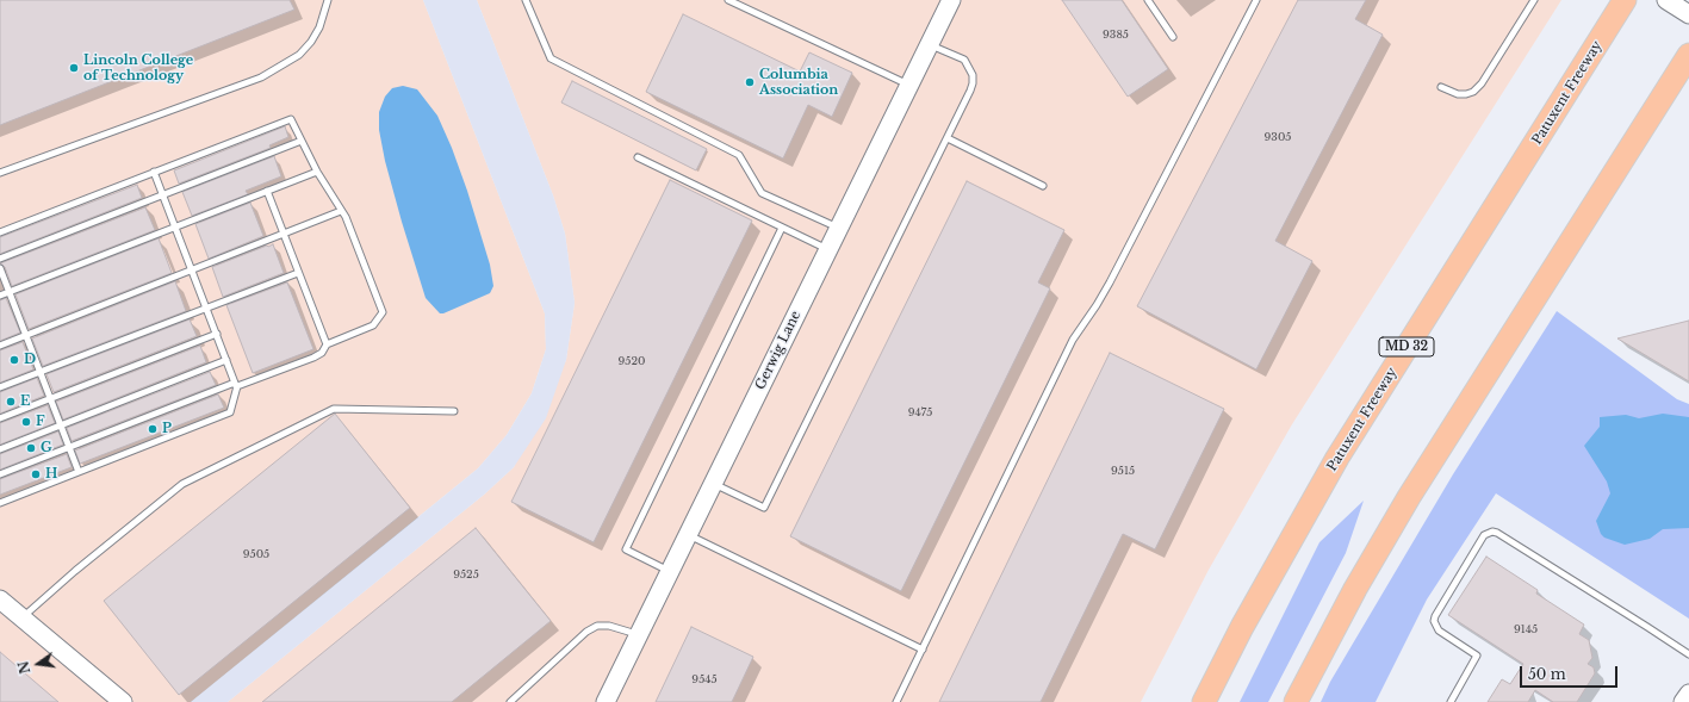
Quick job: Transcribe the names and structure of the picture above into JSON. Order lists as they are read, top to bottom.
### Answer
{
  "streets": {
    "highway": ["Patuxent Freeway", "MD 32"],
    "street": ["Gerwig Lane"]
  },
  "places": [
    "Lincoln College of Technology",
    "Columbia Association",
    "D",
    "E",
    "F",
    "P",
    "G",
    "H"
  ],
  "house_numbers": [
    "9385",
    "9305",
    "9520",
    "9475",
    "9515",
    "9505",
    "9525",
    "9145",
    "9545"
  ],
  "scale_bar": "50 m",
  "north": "left"
}
